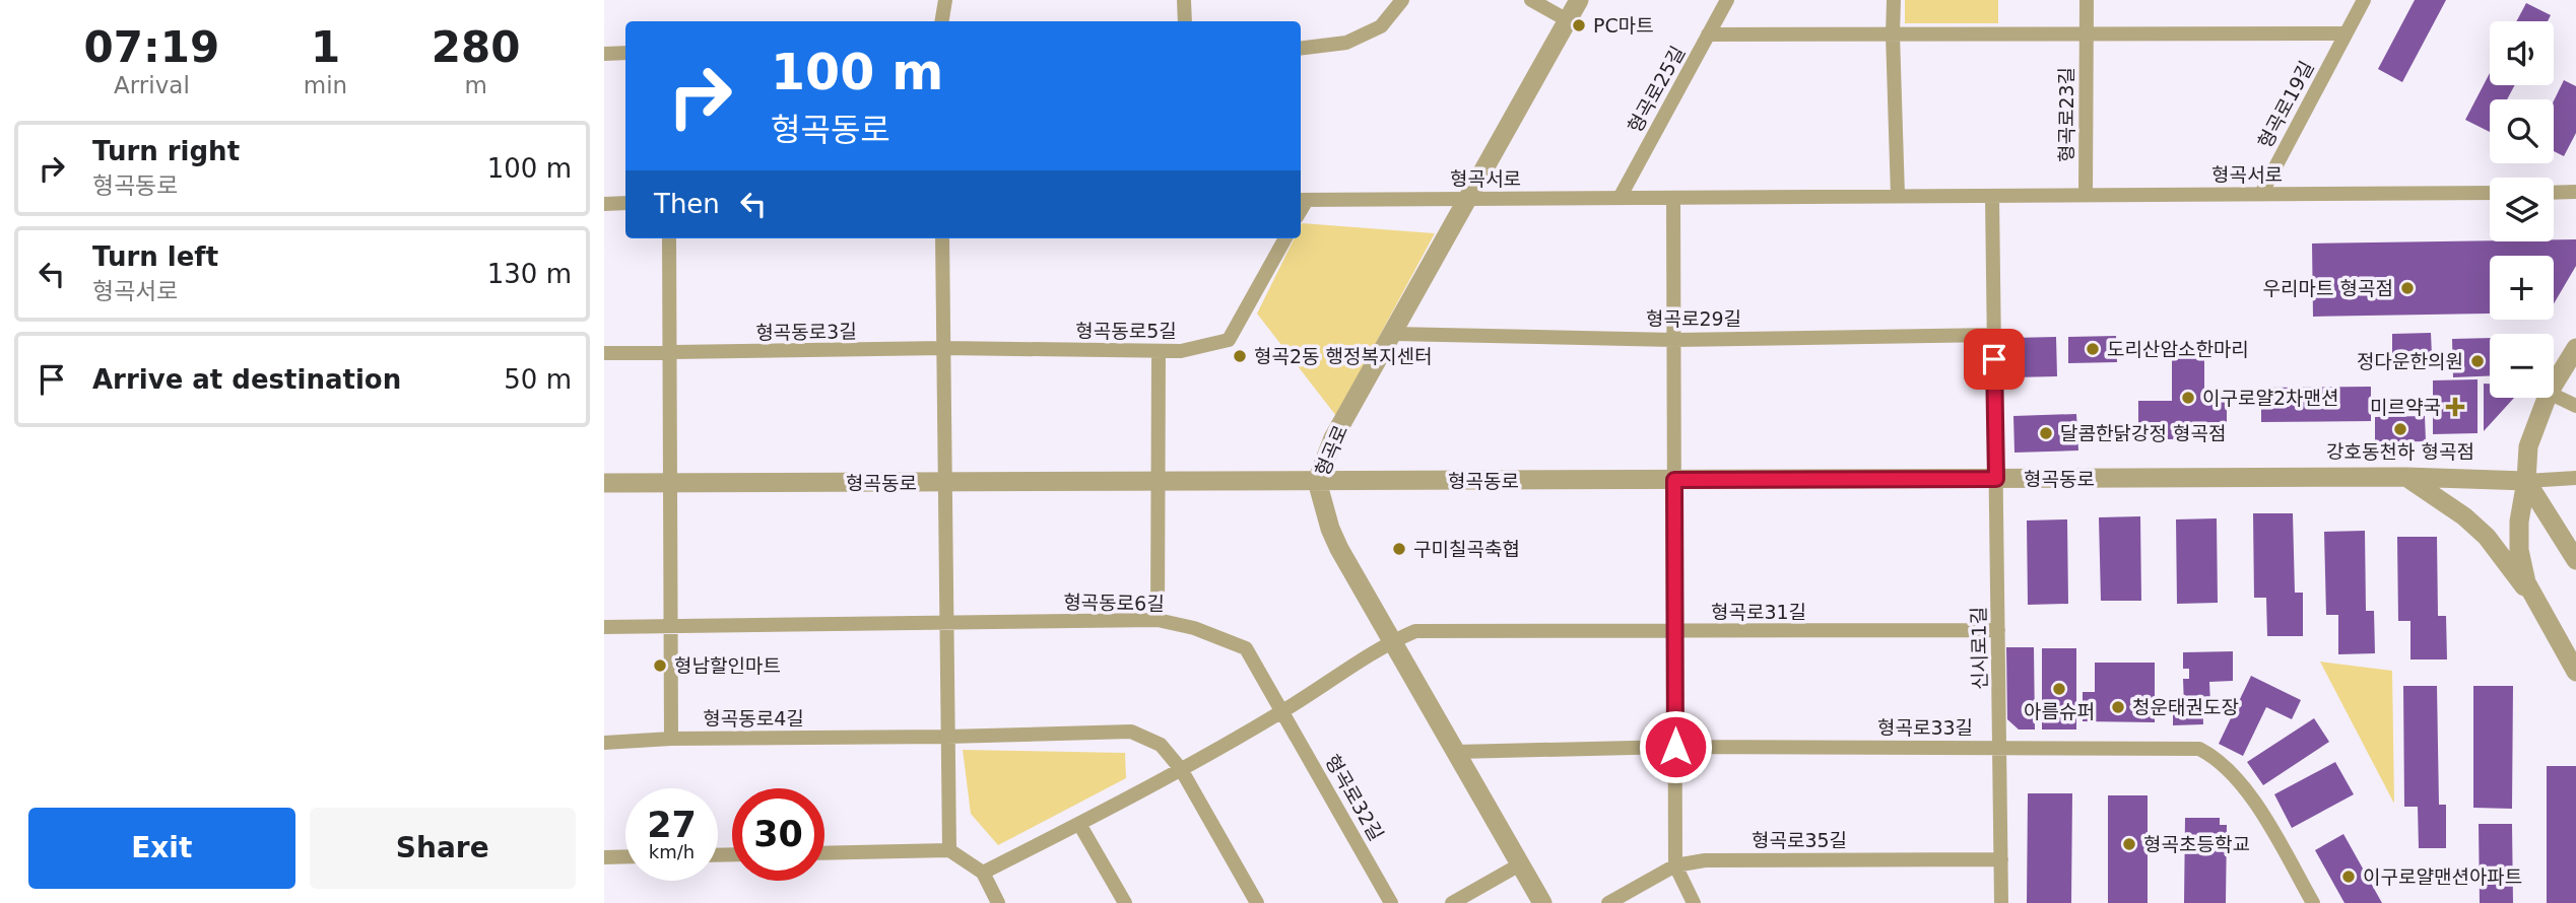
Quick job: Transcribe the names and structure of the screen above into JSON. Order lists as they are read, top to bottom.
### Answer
{
  "streets": {
    "street": [
      "형곡로25길",
      "형곡로19길",
      "형곡로23길",
      "형곡서로",
      "형곡로29길",
      "형곡동로5길",
      "형곡동로3길",
      "형곡로",
      "형곡동로",
      "형곡동로6길",
      "형곡로31길",
      "신시로1길",
      "형곡동로4길",
      "형곡로33길",
      "형곡로32길",
      "형곡로35길"
    ]
  },
  "crossings": [
    ["형곡로25길", "형곡서로"],
    ["형곡로19길", "형곡로23길"],
    ["형곡로19길", "형곡서로"],
    ["형곡로23길", "형곡서로"],
    ["형곡서로", "형곡로"],
    ["형곡로29길", "형곡로"],
    ["형곡동로5길", "형곡동로3길"],
    ["형곡로", "형곡동로"],
    ["형곡로", "형곡로31길"],
    ["형곡로", "형곡로33길"],
    ["형곡동로", "신시로1길"],
    ["형곡동로6길", "형곡로32길"],
    ["형곡로31길", "신시로1길"],
    ["신시로1길", "형곡로33길"],
    ["신시로1길", "형곡로35길"]
  ],
  "places": {
    "other": [
      "PC마트",
      "우리마트 형곡점",
      "도리산암소한마리",
      "형곡2동 행정복지센터",
      "정다운한의원",
      "이구로얄2차맨션",
      "강호동천하 형곡점",
      "달콤한닭강정 형곡점",
      "구미칠곡축협",
      "형남할인마트",
      "아름슈퍼",
      "청운태권도장",
      "형곡초등학교",
      "이구로얄맨션아파트"
    ],
    "health": ["미르약국"]
  },
  "page": {
    "eta": [
      "07:19",
      "Arrival",
      "1",
      "min",
      "280",
      "m"
    ],
    "map_buttons": ["+", "−"],
    "turn": ["100 m", "형곡동로"],
    "list": [
      {
        "name": "Turn right",
        "note": "형곡동로",
        "value": "100 m"
      },
      {
        "name": "Turn left",
        "note": "형곡서로",
        "value": "130 m"
      },
      {
        "name": "Arrive at destination",
        "value": "50 m"
      }
    ],
    "then": "Then",
    "speed": "27 km/h",
    "limit": "30",
    "buttons": ["Exit", "Share"]
  }
}
